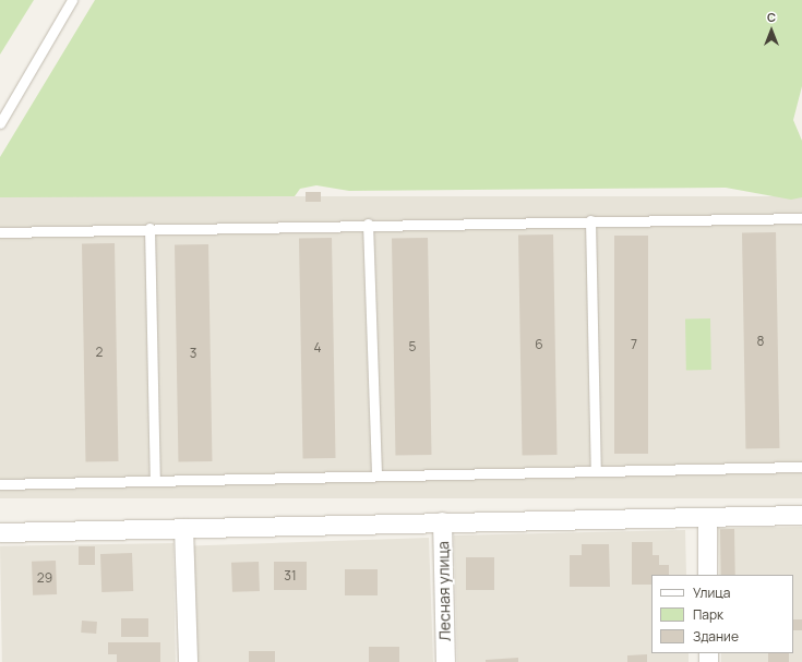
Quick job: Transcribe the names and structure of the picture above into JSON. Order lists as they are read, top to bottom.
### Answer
{
  "streets": {
    "street": ["Лесная улица"]
  },
  "house_numbers": [
    "8",
    "6",
    "7",
    "5",
    "4",
    "2",
    "3",
    "31",
    "29"
  ],
  "legend": ["Улица", "Парк", "Здание"],
  "north": "top"
}
